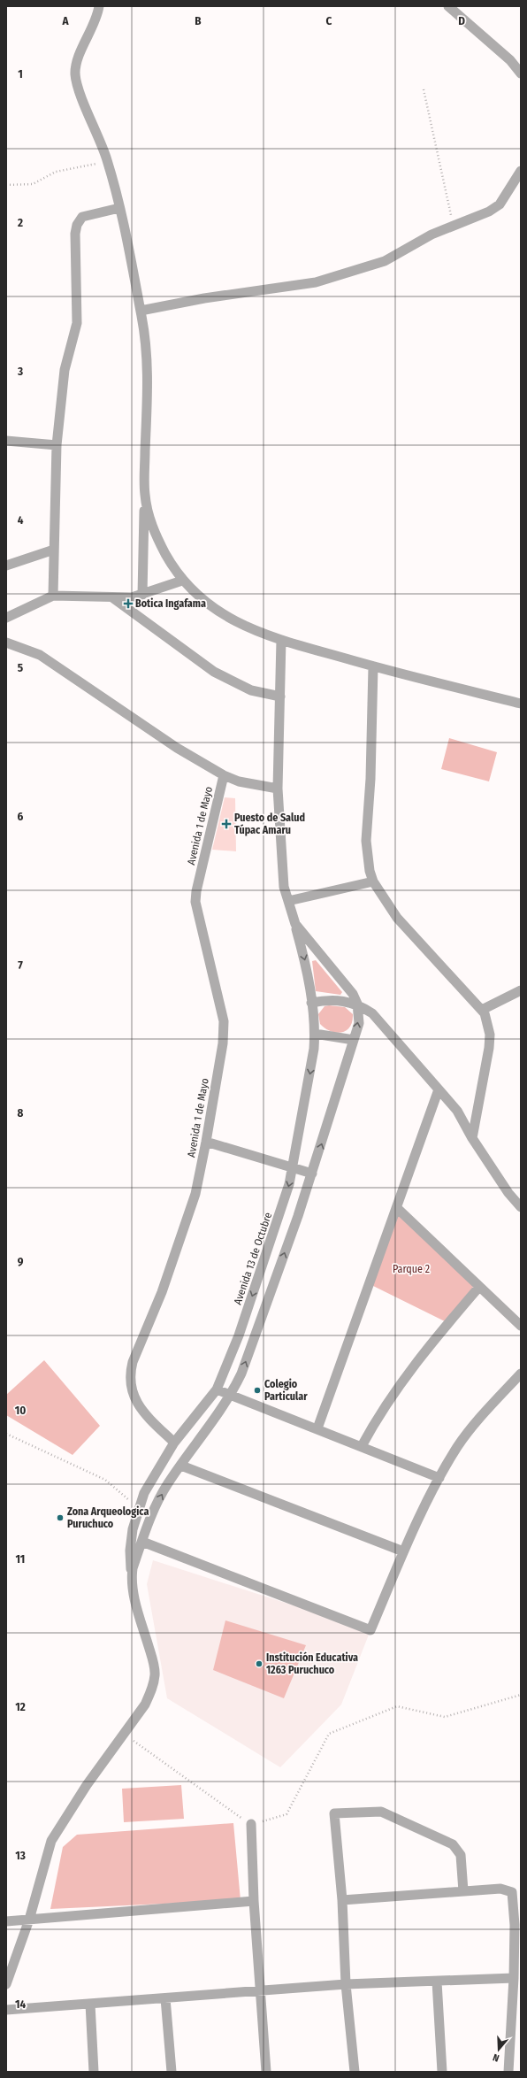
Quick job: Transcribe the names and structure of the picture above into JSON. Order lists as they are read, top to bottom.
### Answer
{
  "streets": {
    "street": ["Avenida 1 de Mayo", "Avenida 13 de Octubre"]
  },
  "crossings": [
    ["Avenida 1 de Mayo", "Avenida 13 de Octubre"]
  ],
  "parks": ["Parque 2"],
  "places": {
    "health": ["Botica Ingafama", "Puesto de Salud Túpac Amaru"],
    "other": ["Colegio Particular", "Zona Arqueologica Puruchuco", "Institución Educativa 1263 Puruchuco"]
  },
  "north": "bottom",
  "grid": {
    "columns": [
      "A",
      "B",
      "C",
      "D"
    ],
    "rows": [
      "1",
      "2",
      "3",
      "4",
      "5",
      "6",
      "7",
      "8",
      "9",
      "10",
      "11",
      "12",
      "13",
      "14"
    ]
  }
}
